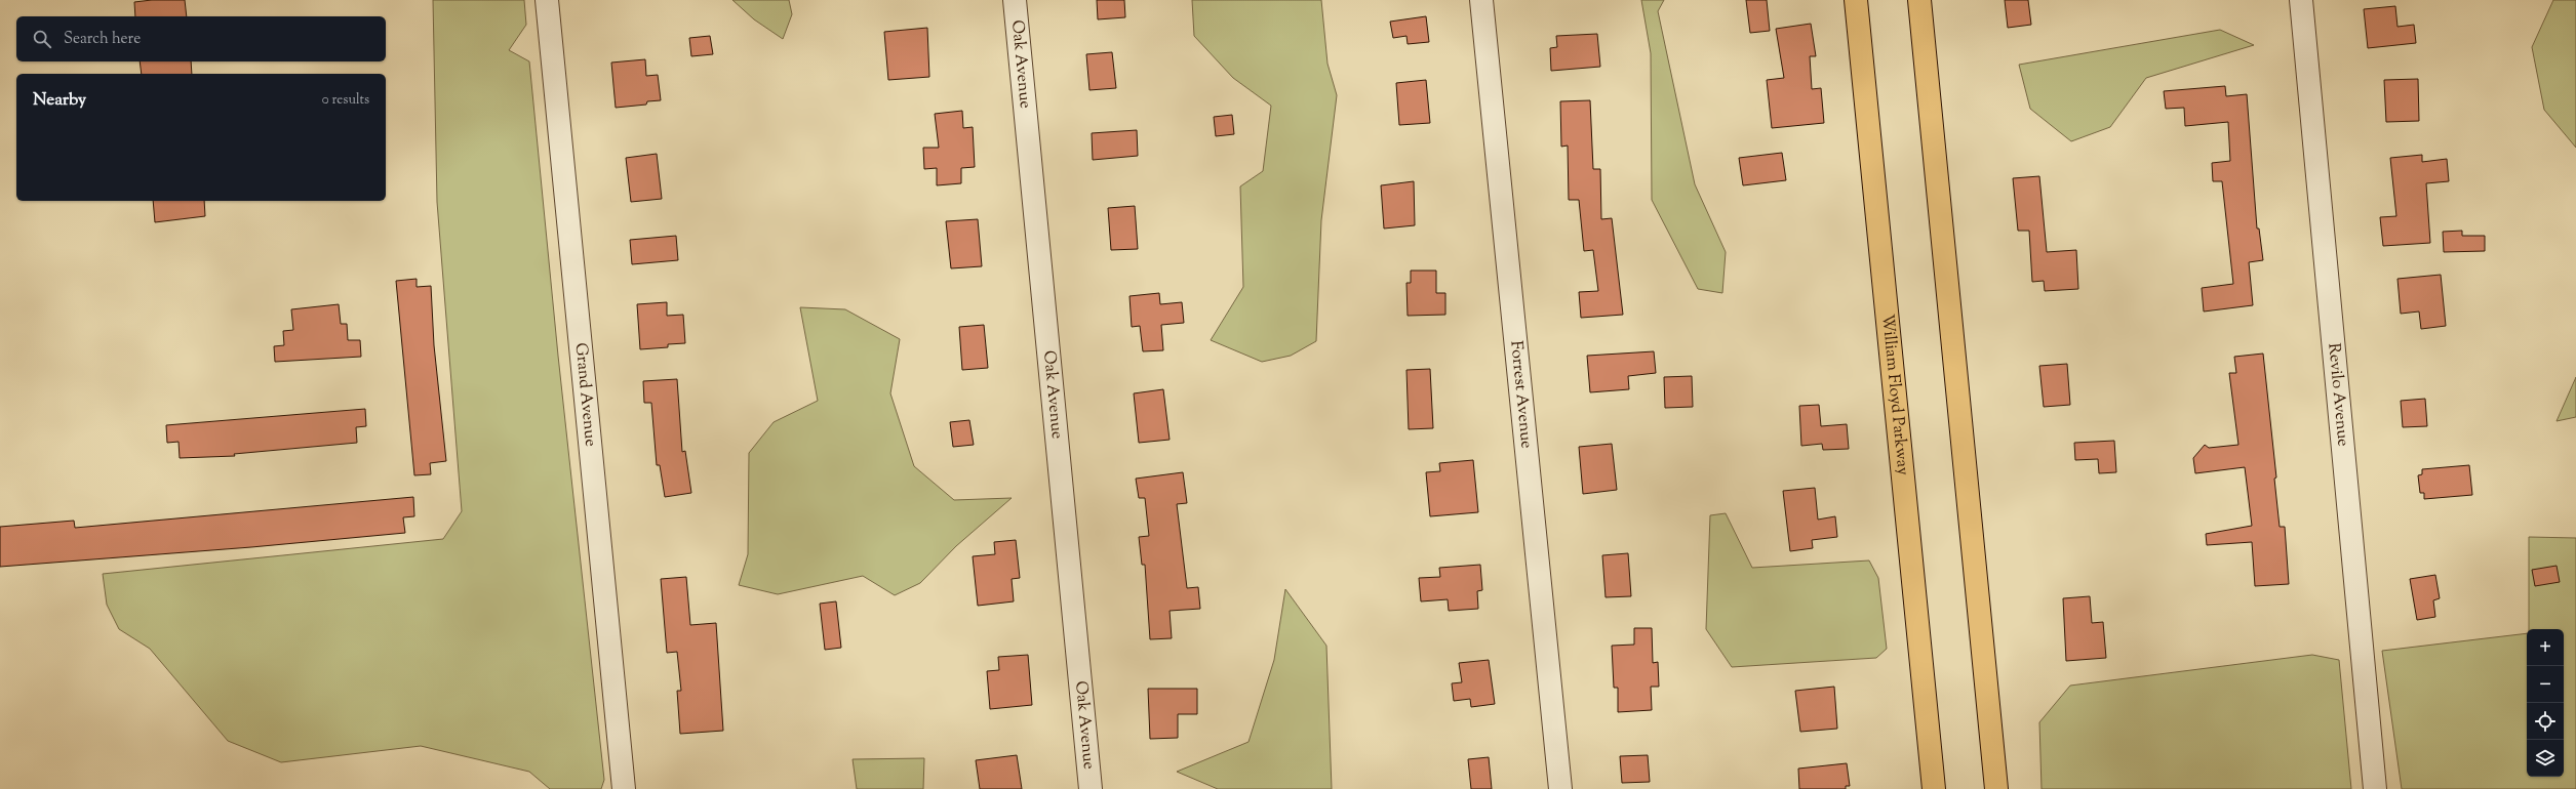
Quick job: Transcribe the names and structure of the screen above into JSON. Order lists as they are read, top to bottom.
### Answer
{
  "streets": {
    "highway": ["William Floyd Parkway"],
    "street": [
      "Oak Avenue",
      "Grand Avenue",
      "Forrest Avenue",
      "Revilo Avenue"
    ]
  },
  "page": {
    "search": "Search here",
    "heading": ["Nearby", "0 results"],
    "map_buttons": ["+", "−"]
  }
}
